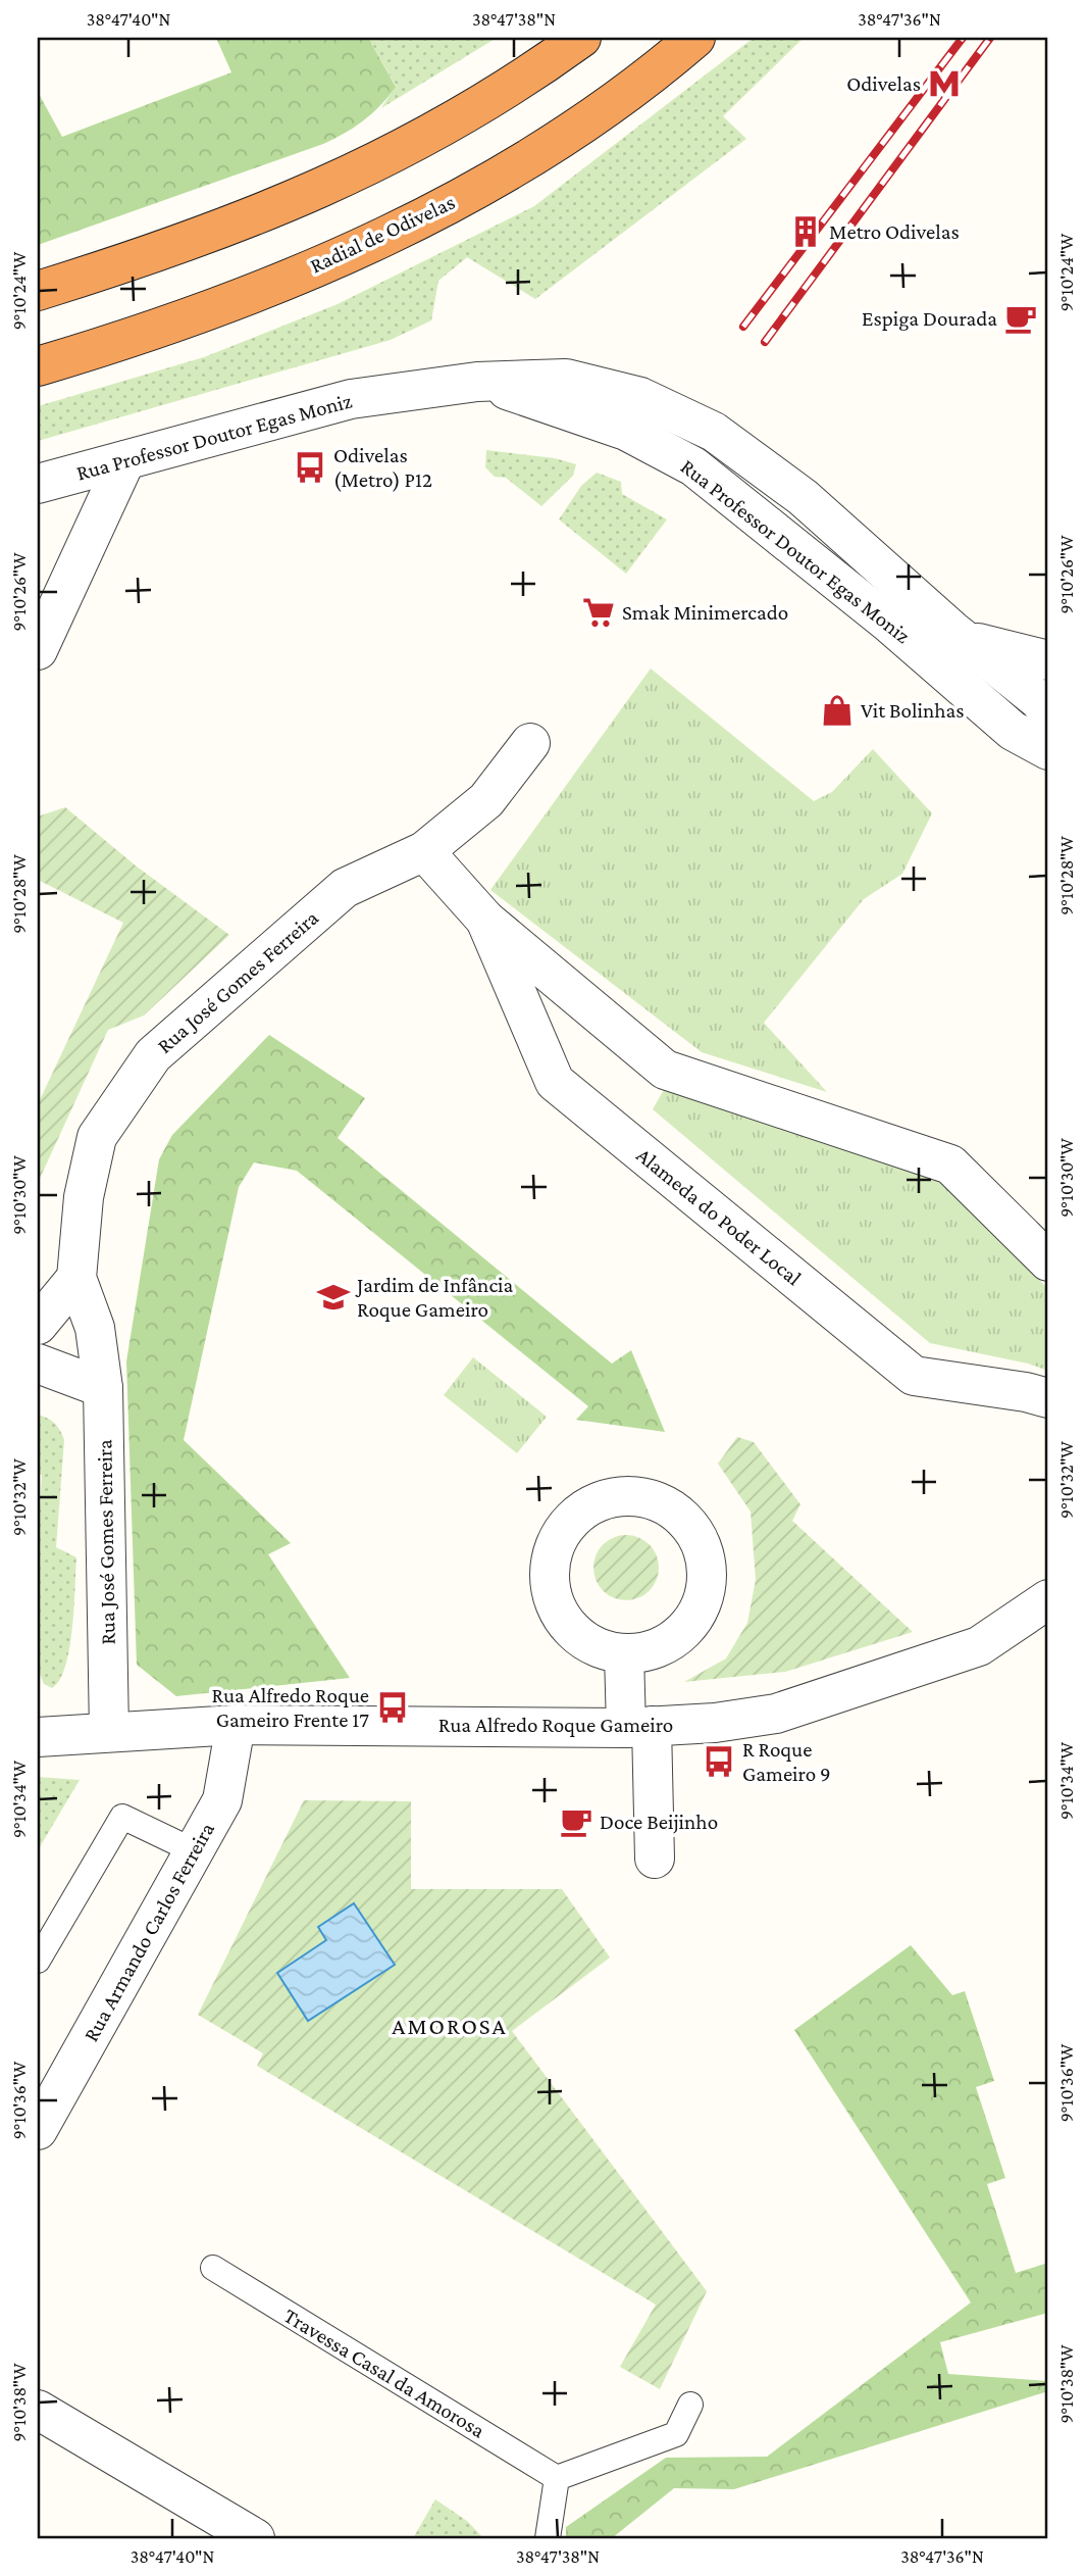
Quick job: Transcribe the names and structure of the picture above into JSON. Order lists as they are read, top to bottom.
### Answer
{
  "streets": {
    "highway": ["Radial de Odivelas"],
    "street": [
      "Rua Professor Doutor Egas Moniz",
      "Rua José Gomes Ferreira",
      "Alameda do Poder Local",
      "Rua Alfredo Roque Gameiro",
      "Rua Armando Carlos Ferreira"
    ],
    "lane": ["Travessa Casal da Amorosa"]
  },
  "crossings": [
    ["Rua José Gomes Ferreira", "Alameda do Poder Local"],
    ["Rua José Gomes Ferreira", "Rua Alfredo Roque Gameiro"],
    ["Rua Alfredo Roque Gameiro", "Rua Armando Carlos Ferreira"]
  ],
  "districts": ["AMOROSA"],
  "places": {
    "metro station": ["Odivelas"],
    "building": ["Metro Odivelas"],
    "cafe": ["Espiga Dourada", "Doce Beijinho"],
    "bus stop": ["Odivelas (Metro) P12", "Rua Alfredo Roque Gameiro Frente 17", "R Roque Gameiro 9"],
    "supermarket": ["Smak Minimercado"],
    "shop": ["Vit Bolinhas"],
    "school or university": ["Jardim de Infância Roque Gameiro"]
  },
  "coordinates": [
    "38°47'40\"N",
    "38°47'38\"N",
    "38°47'36\"N",
    "9°10'24\"W",
    "9°10'26\"W",
    "9°10'28\"W",
    "9°10'30\"W",
    "9°10'32\"W",
    "9°10'34\"W",
    "9°10'36\"W",
    "9°10'38\"W"
  ]
}
